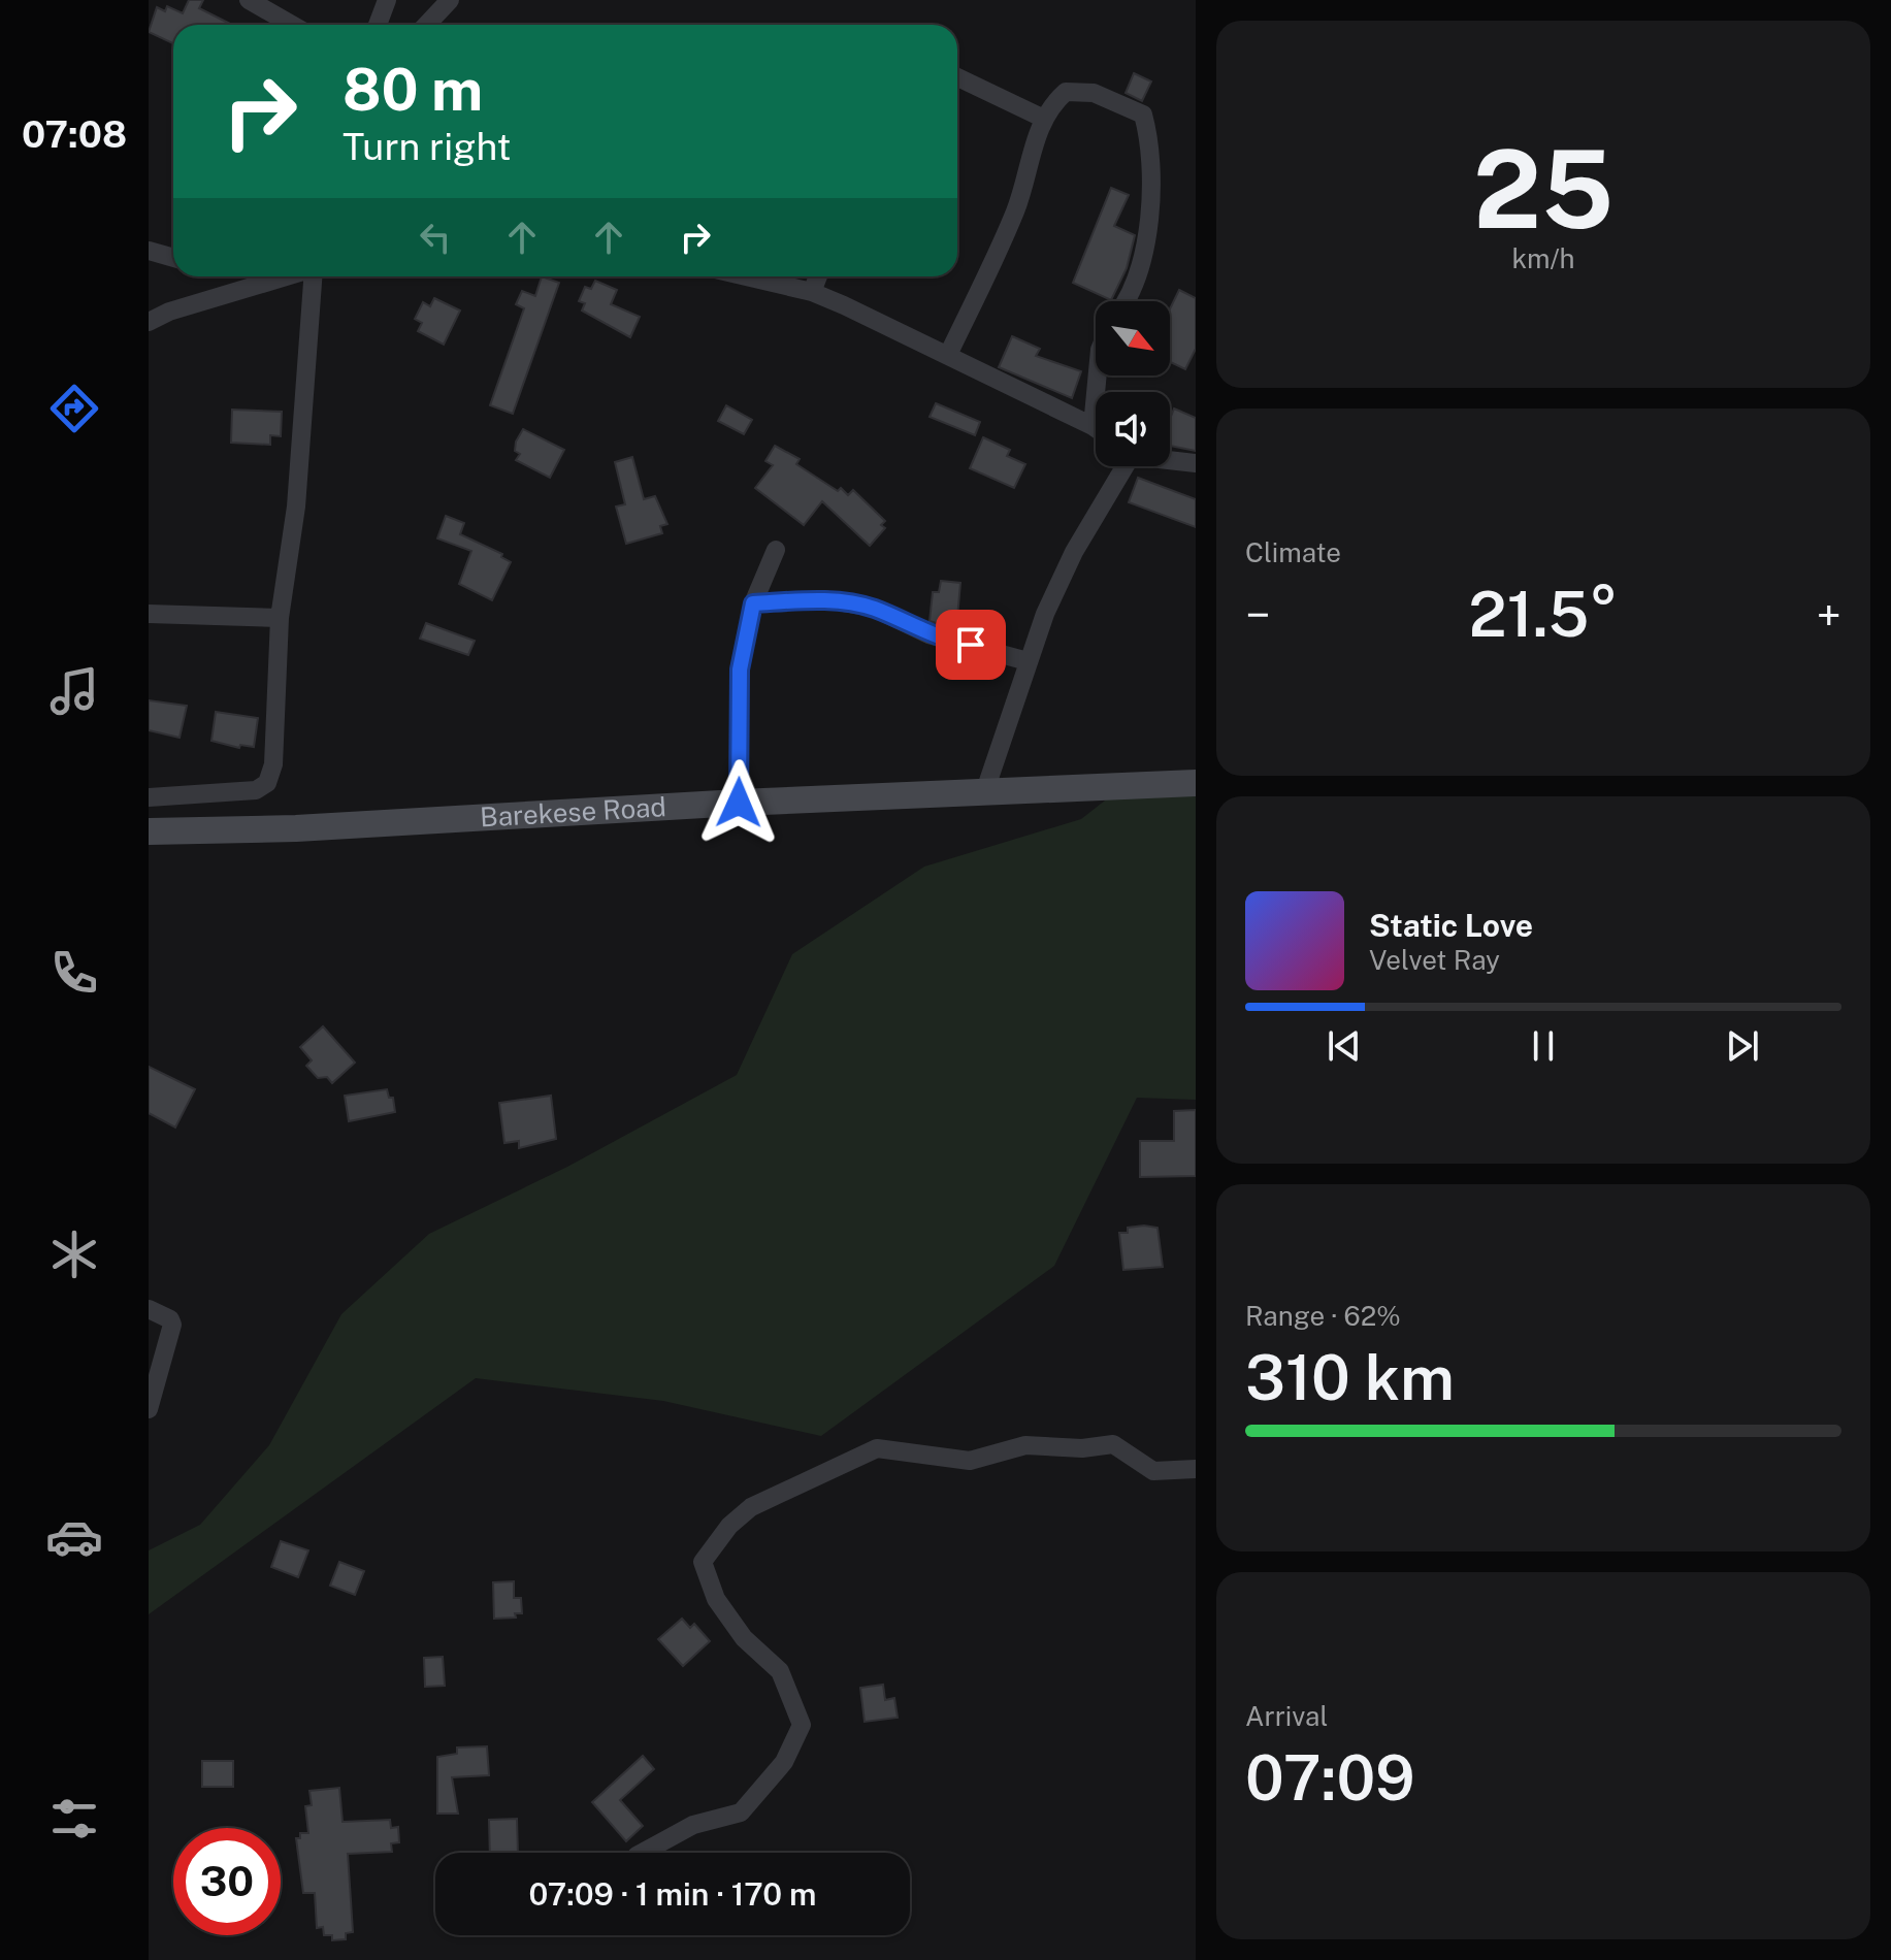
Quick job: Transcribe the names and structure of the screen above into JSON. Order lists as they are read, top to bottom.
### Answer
{
  "streets": {
    "main road": ["Barekese Road"]
  },
  "north": "bottom right",
  "page": {
    "tabs": "07:08",
    "tile": [
      ["25", "km/h"],
      "Climate",
      ["Range · 62%", "310 km"],
      ["Arrival", "07:09"]
    ],
    "turn": ["80 m", "Turn right"],
    "heat": ["−", "21.5°", "+"],
    "song": ["Static Love", "Velvet Ray"],
    "limit": "30",
    "trip": "07:09 · 1 min · 170 m"
  }
}
